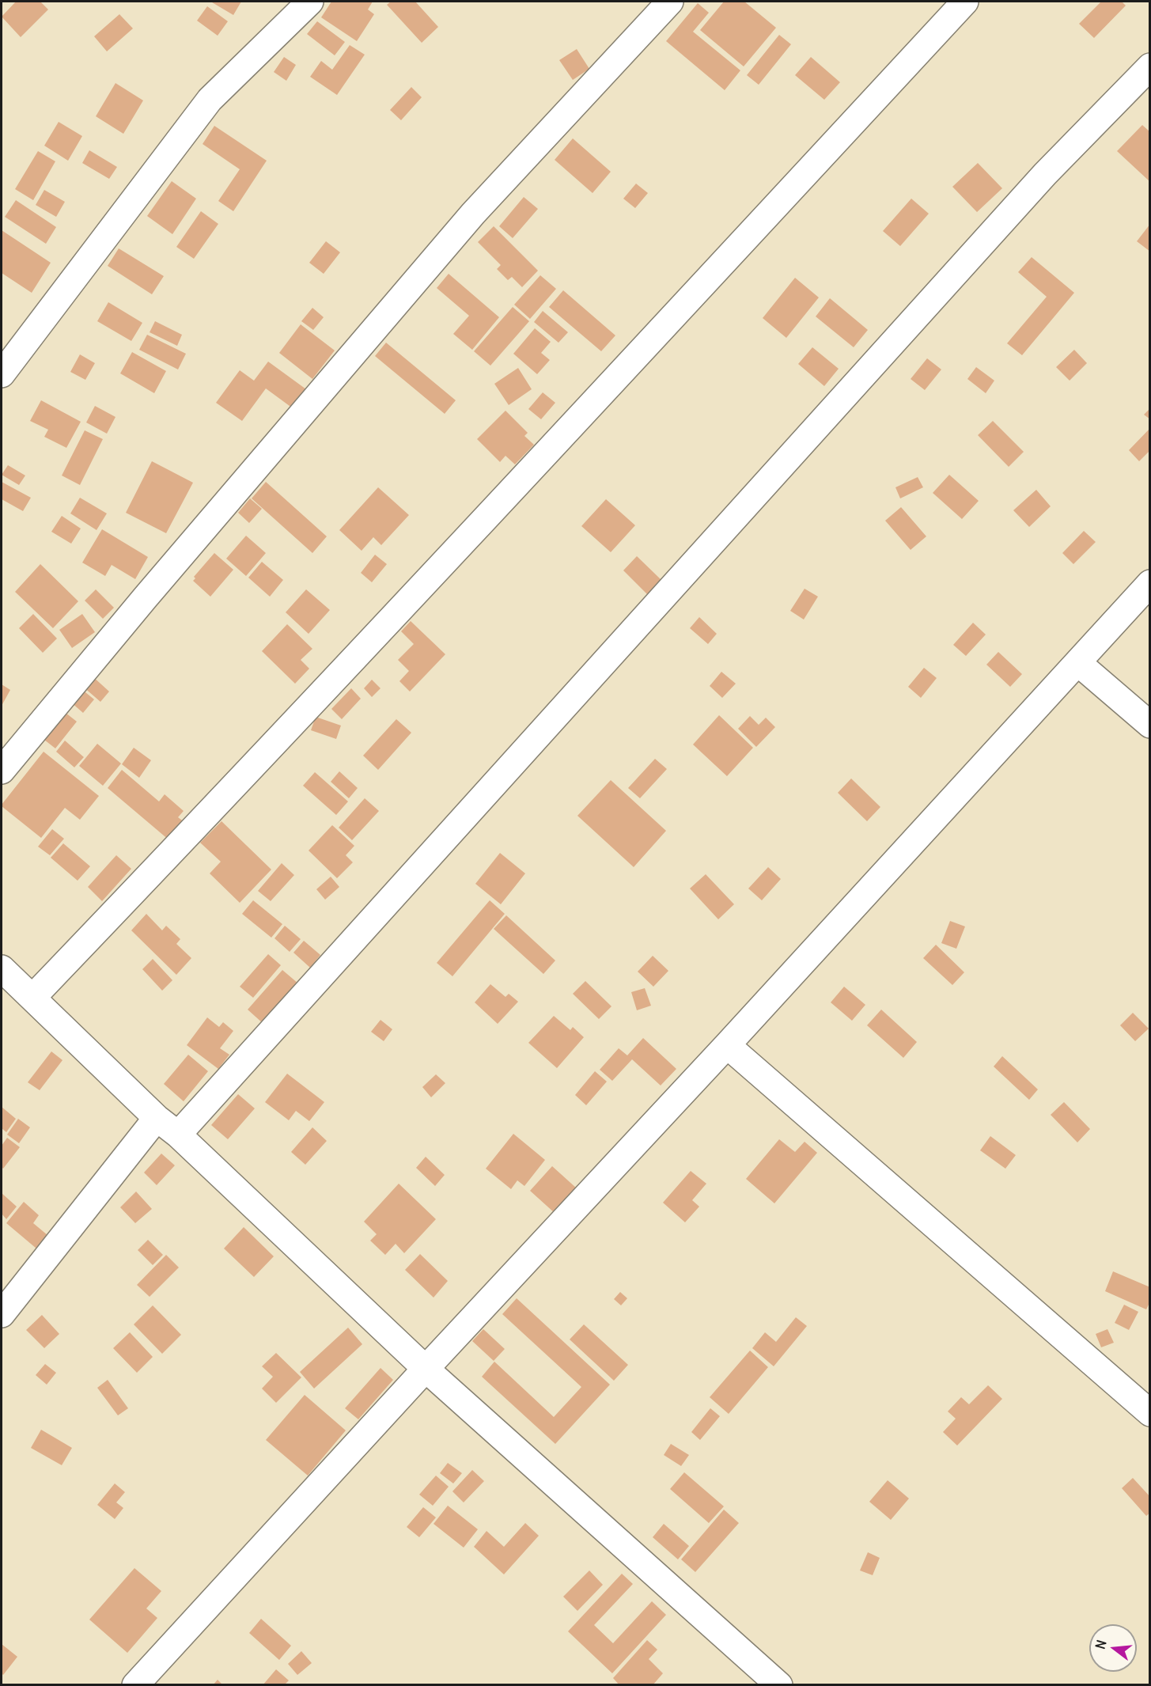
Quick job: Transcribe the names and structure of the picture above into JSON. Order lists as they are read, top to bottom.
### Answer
{
  "north": "left"
}
